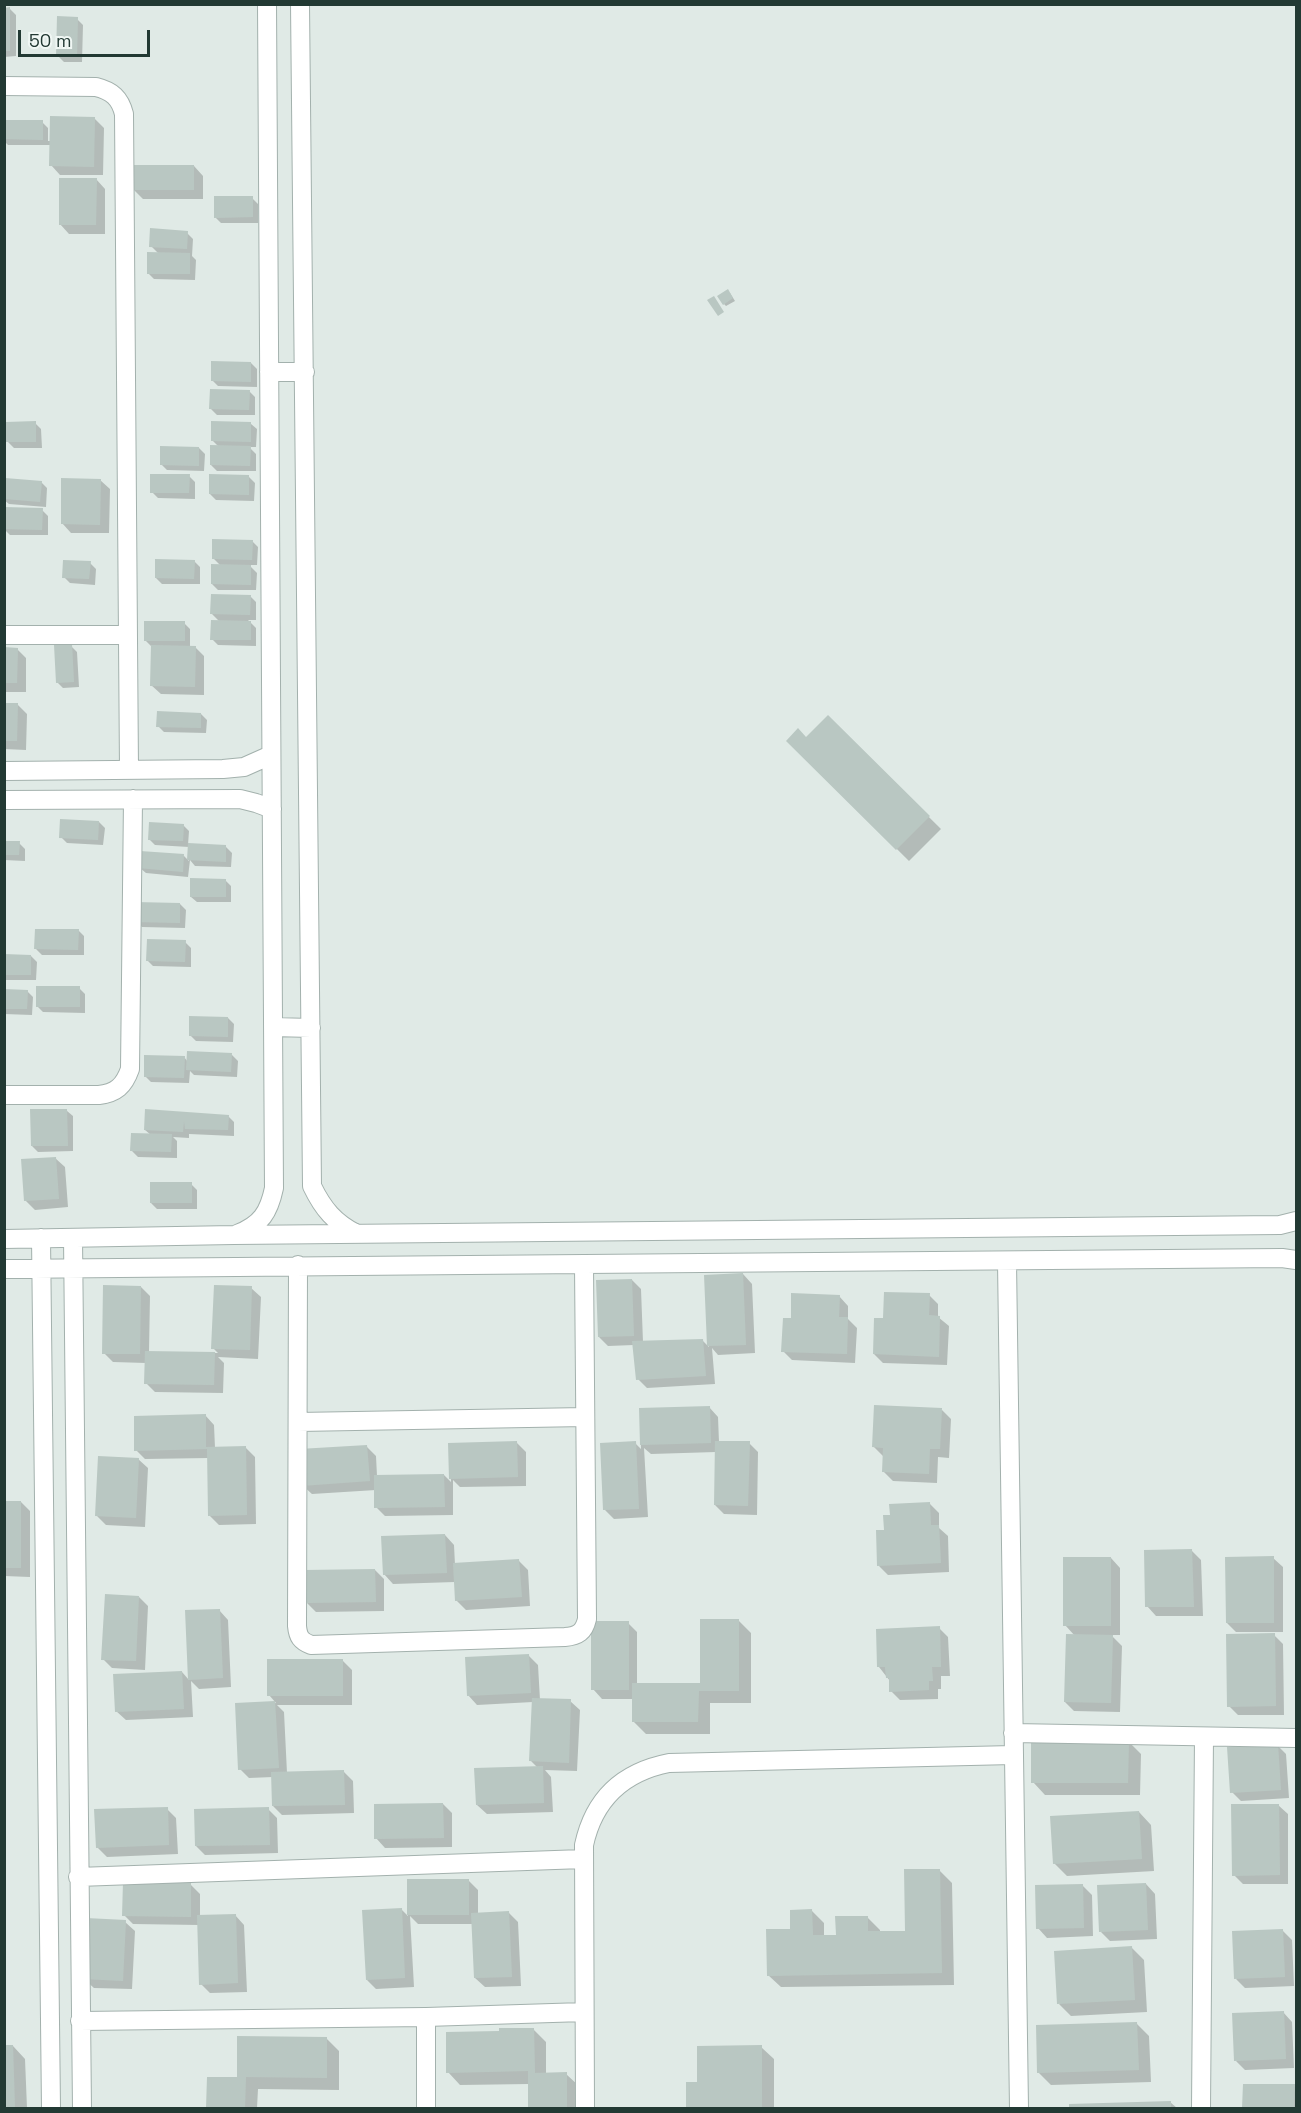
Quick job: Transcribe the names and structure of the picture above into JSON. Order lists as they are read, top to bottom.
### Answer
{
  "scale_bar": "50 m"
}
